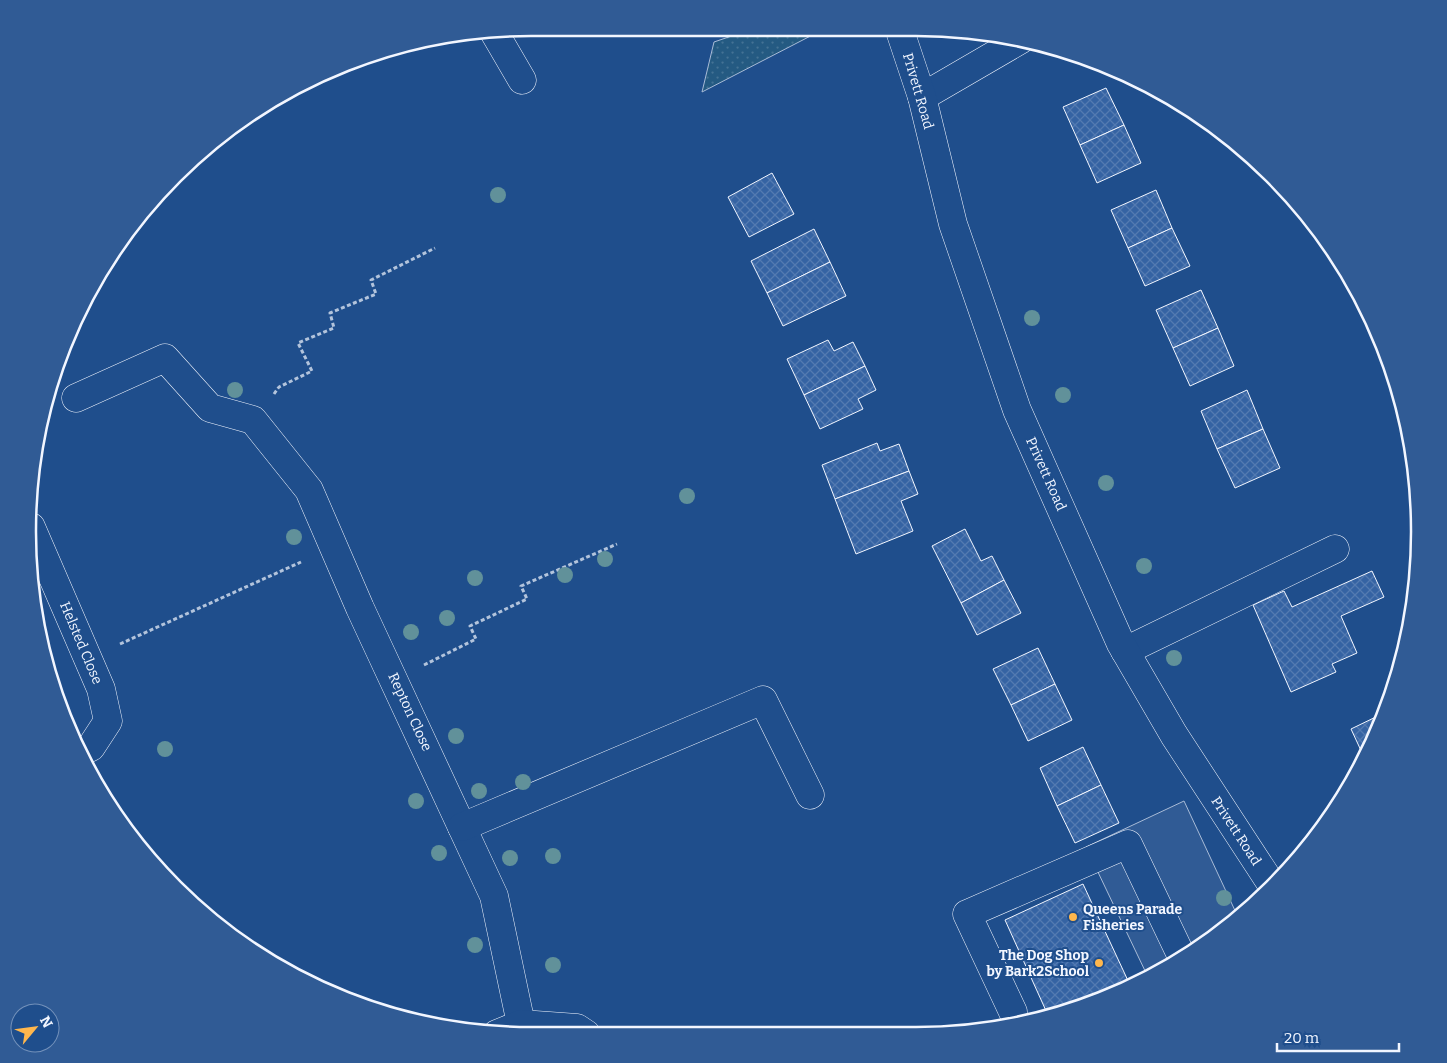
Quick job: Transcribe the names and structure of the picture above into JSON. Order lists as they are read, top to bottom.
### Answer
{
  "streets": {
    "street": ["Privett Road", "Helsted Close", "Repton Close"]
  },
  "places": ["Queens Parade Fisheries", "The Dog Shop by Bark2School"],
  "scale_bar": "20 m",
  "north": "top right"
}
